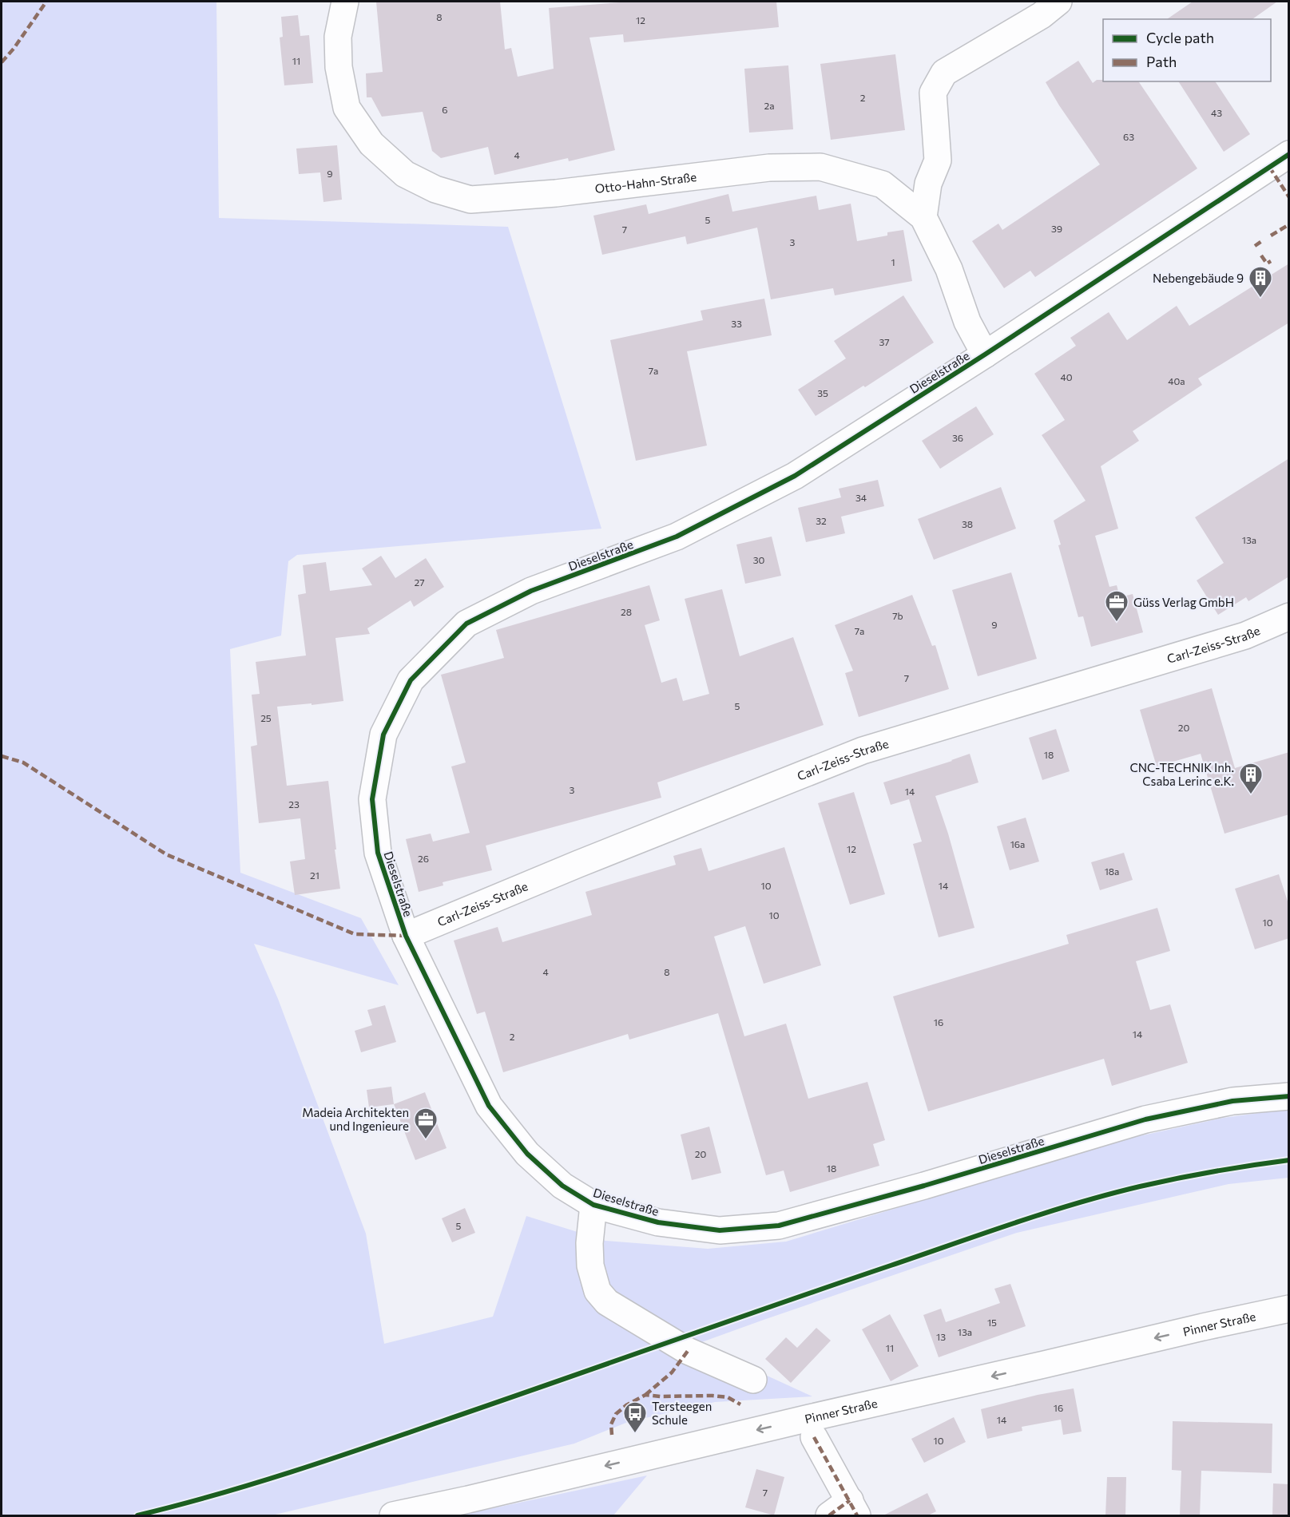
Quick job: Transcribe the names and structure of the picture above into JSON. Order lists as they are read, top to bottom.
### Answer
{
  "streets": {
    "street": [
      "Otto-Hahn-Straße",
      "Dieselstraße",
      "Carl-Zeiss-Straße",
      "Pinner Straße"
    ]
  },
  "crossings": [
    ["Otto-Hahn-Straße", "Dieselstraße"],
    ["Dieselstraße", "Carl-Zeiss-Straße"]
  ],
  "one_way": ["Pinner Straße"],
  "places": {
    "building": ["Nebengebäude 9", "CNC-TECHNIK Inh. Csaba Lerinc e.K."],
    "office": ["Güss Verlag GmbH", "Madeia Architekten und Ingenieure"],
    "bus stop": ["Tersteegen Schule"]
  },
  "house_numbers": [
    "8",
    "12",
    "11",
    "2",
    "2a",
    "6",
    "43",
    "63",
    "4",
    "9",
    "5",
    "39",
    "7",
    "3",
    "1",
    "33",
    "37",
    "7a",
    "40",
    "40a",
    "35",
    "36",
    "34",
    "32",
    "38",
    "13a",
    "30",
    "27",
    "28",
    "7b",
    "9",
    "7a",
    "7",
    "5",
    "25",
    "20",
    "18",
    "3",
    "14",
    "23",
    "16a",
    "12",
    "26",
    "18a",
    "21",
    "10",
    "14",
    "10",
    "10",
    "4",
    "8",
    "16",
    "14",
    "2",
    "20",
    "18",
    "5",
    "15",
    "13a",
    "13",
    "11",
    "16",
    "14",
    "10",
    "7"
  ],
  "legend": ["Cycle path", "Path"]
}
